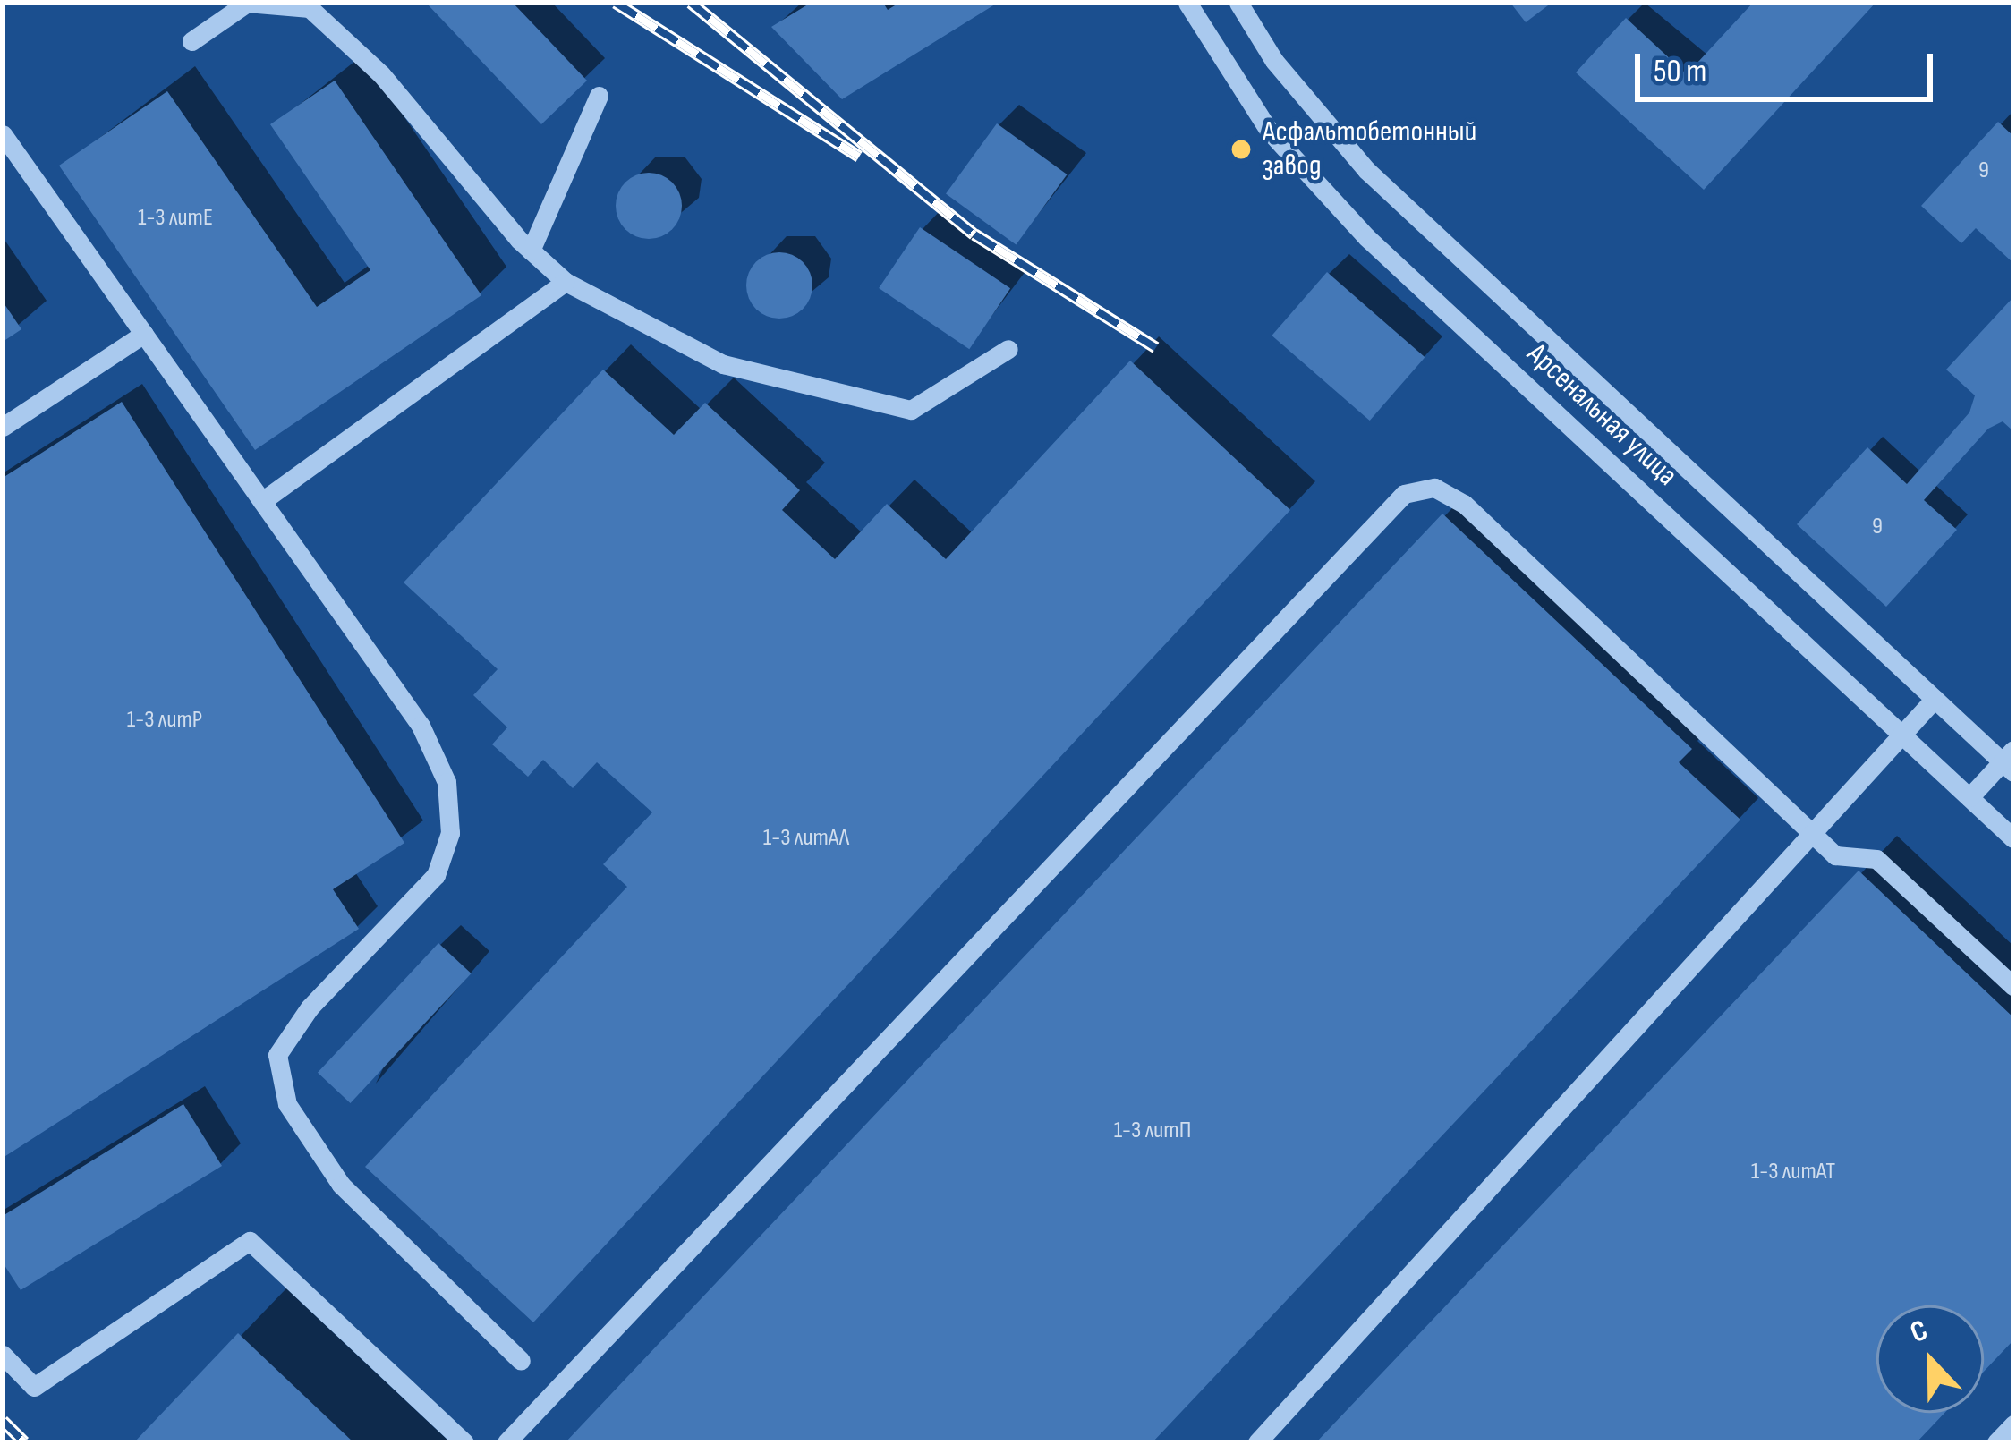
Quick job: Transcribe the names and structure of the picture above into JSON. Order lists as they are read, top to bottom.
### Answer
{
  "streets": {
    "street": ["Арсенальная улица"]
  },
  "places": ["Асфальтобетонный завод"],
  "house_numbers": [
    "9",
    "1-3 литЕ",
    "9",
    "1-3 литР",
    "1-3 литАЛ",
    "1-3 литП",
    "1-3 литАТ"
  ],
  "scale_bar": "50 m",
  "north": "top"
}
